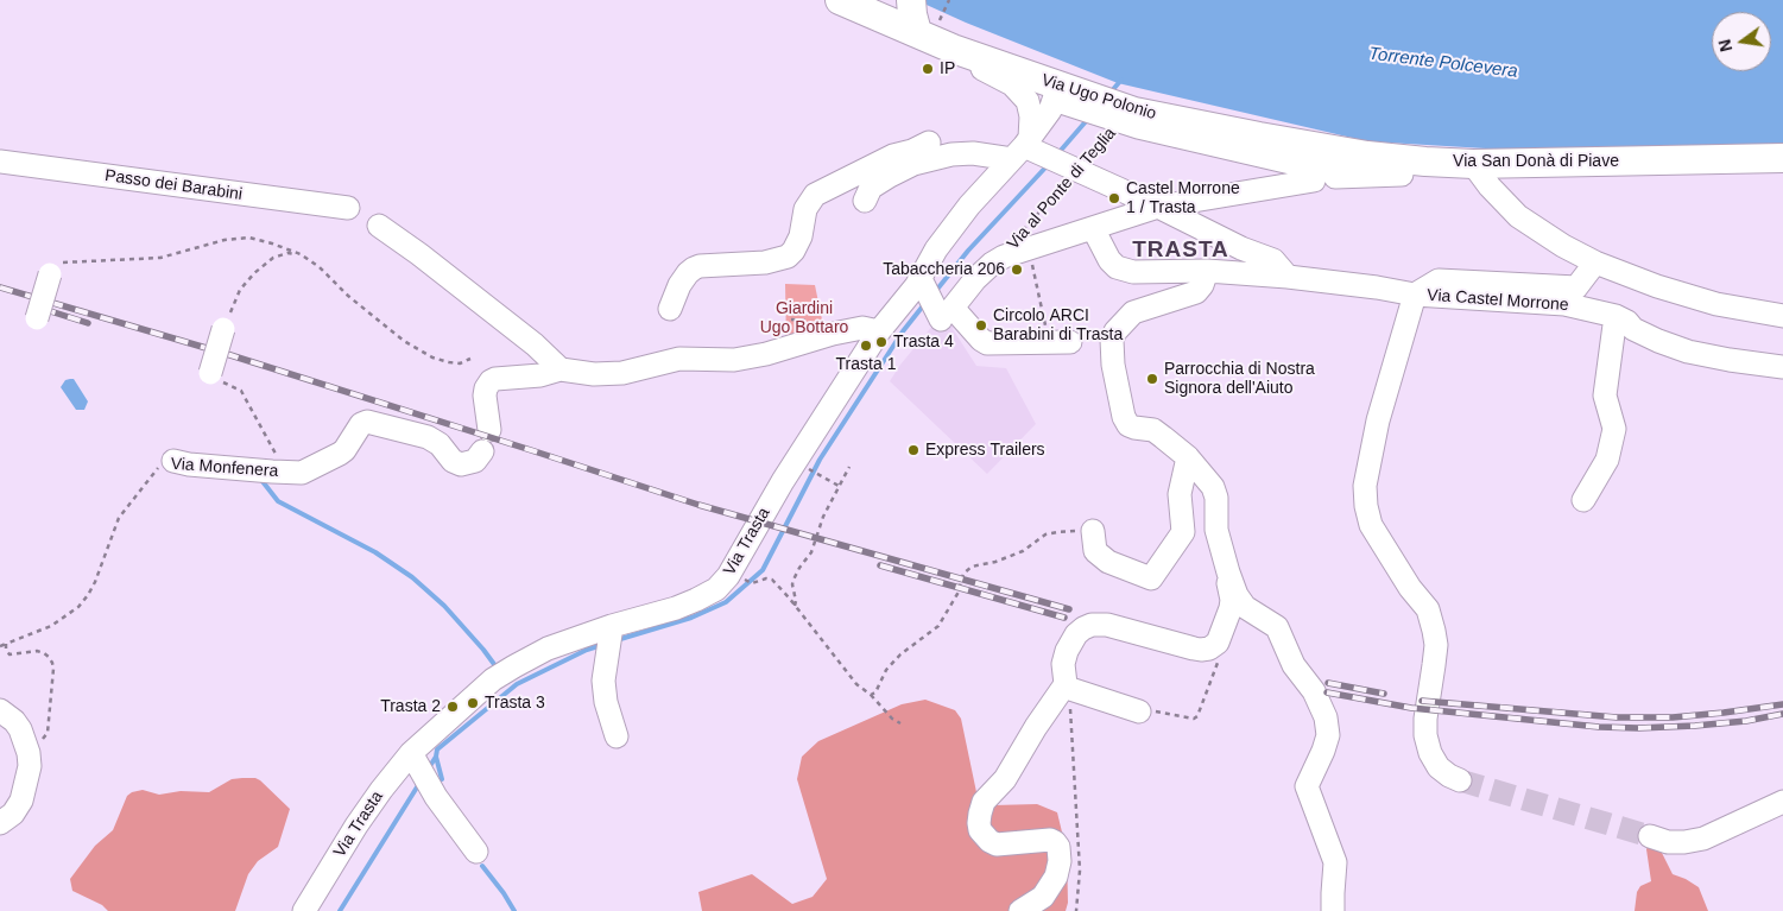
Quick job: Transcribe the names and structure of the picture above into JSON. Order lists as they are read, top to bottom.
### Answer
{
  "streets": {
    "main road": ["Via Ugo Polonio", "Via San Donà di Piave"],
    "street": [
      "Passo dei Barabini",
      "Via al Ponte di Teglia",
      "Via Castel Morrone",
      "Via Monfenera",
      "Via Trasta"
    ]
  },
  "crossings": [
    ["Via Ugo Polonio", "Via San Donà di Piave"],
    ["Via Ugo Polonio", "Via al Ponte di Teglia"],
    ["Via Ugo Polonio", "Via Trasta"],
    ["Via San Donà di Piave", "Via al Ponte di Teglia"],
    ["Via San Donà di Piave", "Via Castel Morrone"]
  ],
  "districts": ["TRASTA"],
  "water": ["Torrente Polcevera"],
  "parks": ["Giardini Ugo Bottaro"],
  "places": [
    "IP",
    "Castel Morrone 1 / Trasta",
    "Tabaccheria 206",
    "Circolo ARCI Barabini di Trasta",
    "Trasta 4",
    "Trasta 1",
    "Parrocchia di Nostra Signora dell'Aiuto",
    "Express Trailers",
    "Trasta 3",
    "Trasta 2"
  ],
  "north": "left"
}
